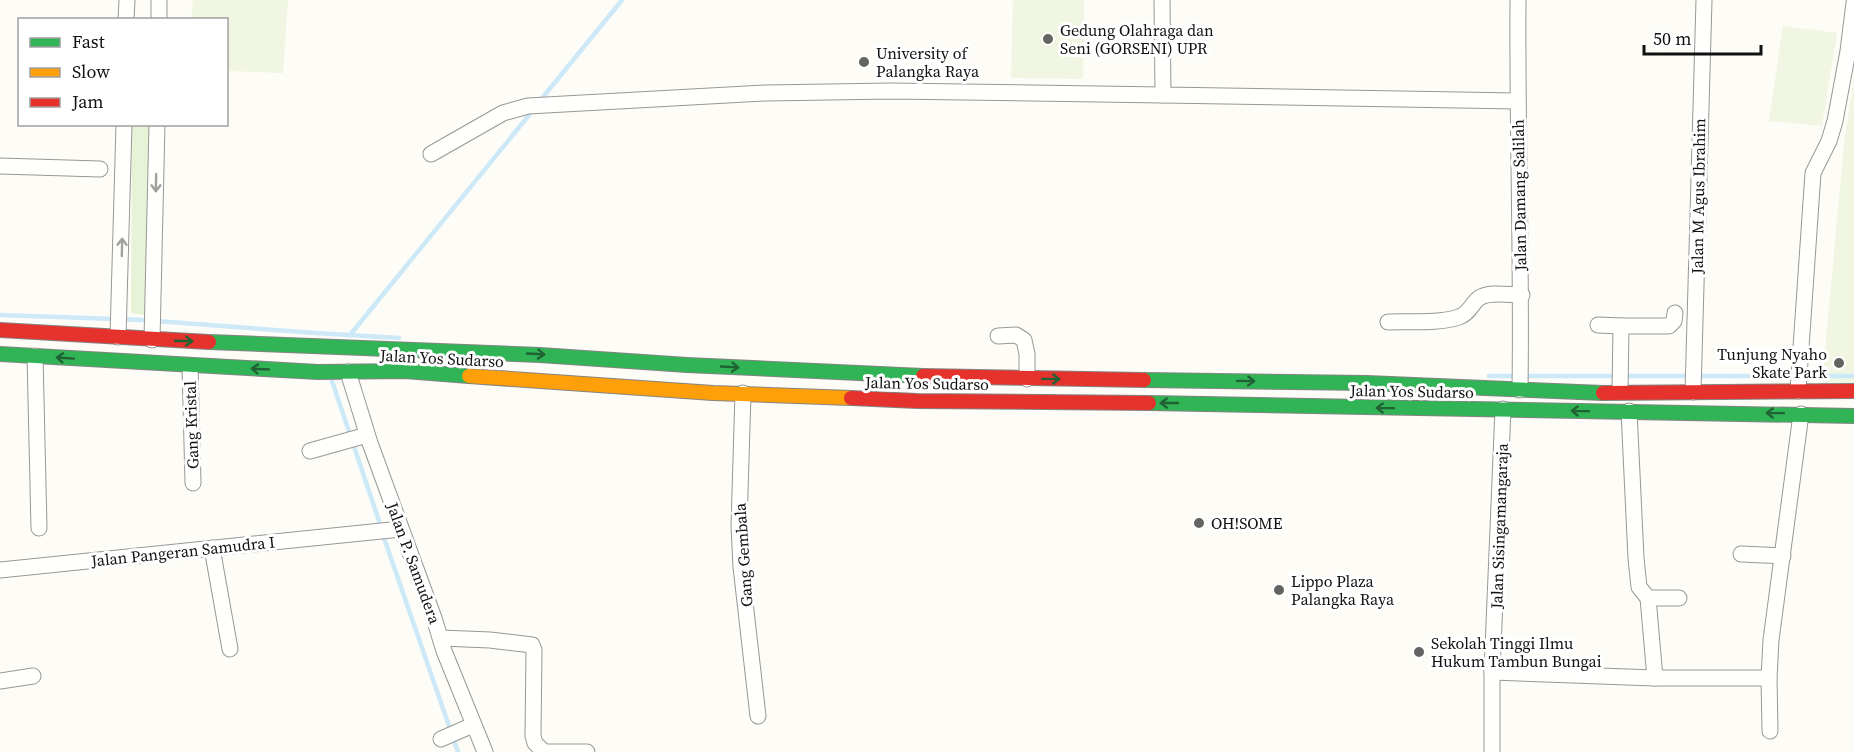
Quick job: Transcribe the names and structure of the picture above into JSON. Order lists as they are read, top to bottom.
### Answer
{
  "streets": {
    "main road": ["Jalan Yos Sudarso"],
    "street": [
      "Jalan Damang Salilah",
      "Jalan M Agus Ibrahim",
      "Gang Kristal",
      "Jalan Sisingamangaraja",
      "Jalan Pangeran Samudra I",
      "Gang Gembala",
      "Jalan P. Samudera"
    ]
  },
  "crossings": [
    ["Jalan Damang Salilah", "Jalan Yos Sudarso"],
    ["Jalan M Agus Ibrahim", "Jalan Yos Sudarso"],
    ["Jalan Yos Sudarso", "Gang Kristal"],
    ["Jalan Yos Sudarso", "Jalan Sisingamangaraja"],
    ["Jalan Yos Sudarso", "Gang Gembala"],
    ["Jalan Yos Sudarso", "Jalan P. Samudera"],
    ["Jalan Pangeran Samudra I", "Jalan P. Samudera"]
  ],
  "places": [
    "Gedung Olahraga dan Seni (GORSENI) UPR",
    "University of Palangka Raya",
    "Tunjung Nyaho Skate Park",
    "OH!SOME",
    "Lippo Plaza Palangka Raya",
    "Sekolah Tinggi Ilmu Hukum Tambun Bungai"
  ],
  "legend": ["Fast", "Slow", "Jam"],
  "scale_bar": "50 m"
}
